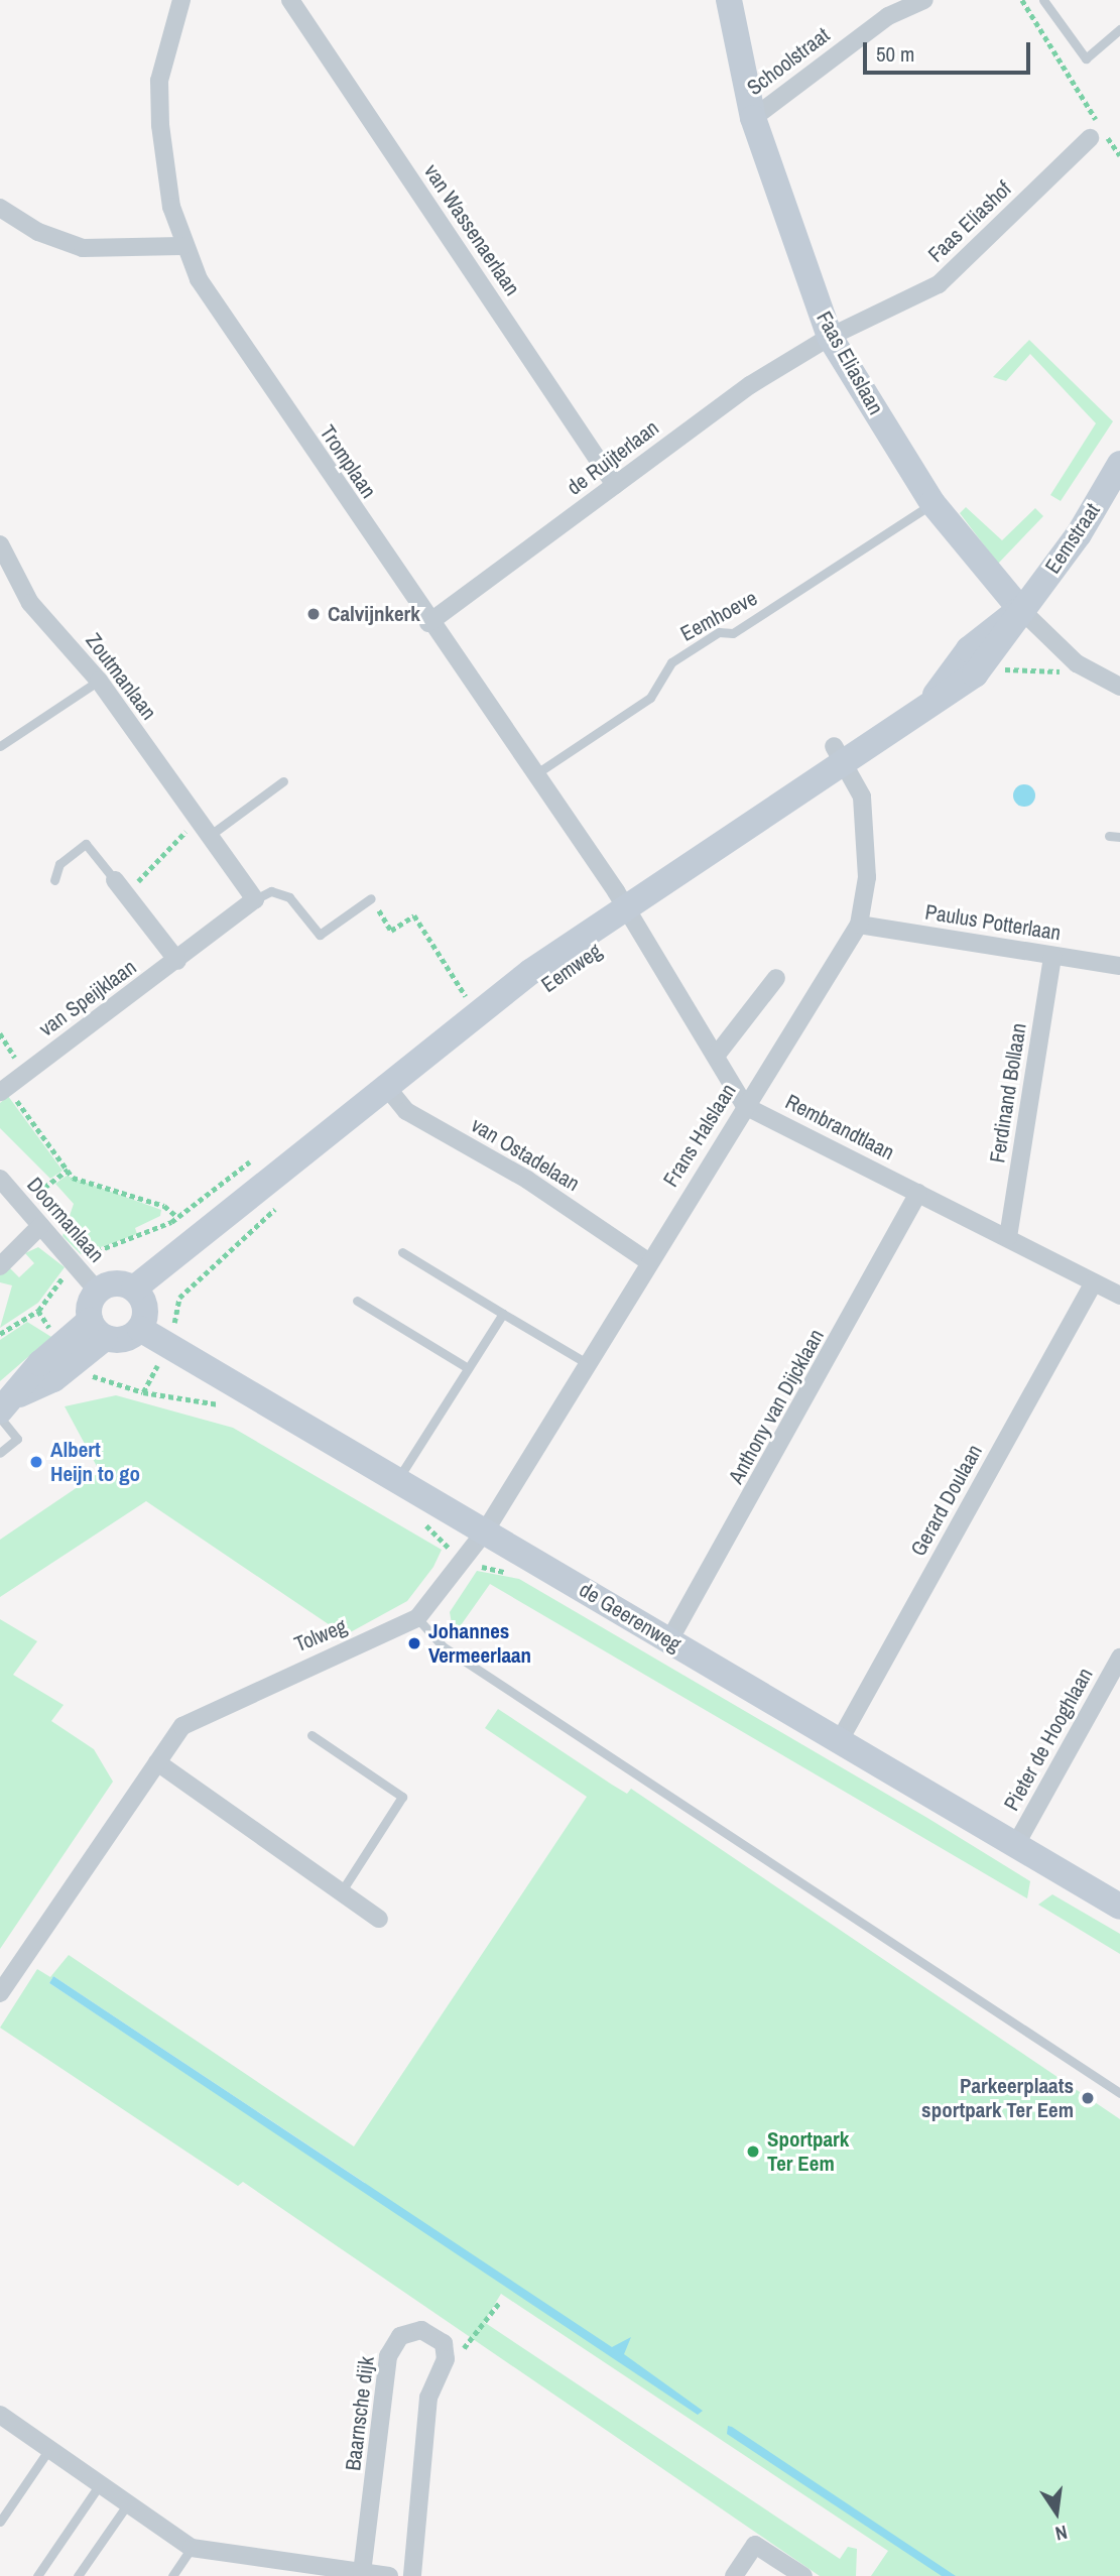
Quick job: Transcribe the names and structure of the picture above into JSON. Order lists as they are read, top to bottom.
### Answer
{
  "streets": {
    "main road": [
      "Faas Eliaslaan",
      "Eemstraat",
      "Eemweg",
      "de Geerenweg"
    ],
    "street": [
      "Schoolstraat",
      "Faas Eliashof",
      "van Wassenaerlaan",
      "de Ruijterlaan",
      "Tromplaan",
      "Zoutmanlaan",
      "Paulus Potterlaan",
      "van Speijklaan",
      "Ferdinand Bollaan",
      "Rembrandtlaan",
      "Frans Halslaan",
      "van Ostadelaan",
      "Doormanlaan",
      "Anthony van Dijcklaan",
      "Gerard Doulaan",
      "Tolweg",
      "Pieter de Hooghlaan",
      "Baarnsche dijk"
    ],
    "lane": ["Eemhoeve"]
  },
  "crossings": [
    ["Schoolstraat", "Faas Eliaslaan"],
    ["Faas Eliashof", "Faas Eliaslaan"],
    ["Faas Eliashof", "de Ruijterlaan"],
    ["van Wassenaerlaan", "de Ruijterlaan"],
    ["Faas Eliaslaan", "de Ruijterlaan"],
    ["Faas Eliaslaan", "Eemstraat"],
    ["Faas Eliaslaan", "Eemhoeve"],
    ["Faas Eliaslaan", "Eemweg"],
    ["de Ruijterlaan", "Tromplaan"],
    ["Tromplaan", "Eemhoeve"],
    ["Tromplaan", "Eemweg"],
    ["Eemstraat", "Eemweg"],
    ["Paulus Potterlaan", "Ferdinand Bollaan"],
    ["Paulus Potterlaan", "Frans Halslaan"],
    ["Eemweg", "Frans Halslaan"],
    ["Eemweg", "van Ostadelaan"],
    ["Eemweg", "Doormanlaan"],
    ["Eemweg", "de Geerenweg"],
    ["Ferdinand Bollaan", "Rembrandtlaan"],
    ["Rembrandtlaan", "Frans Halslaan"],
    ["Rembrandtlaan", "Anthony van Dijcklaan"],
    ["Rembrandtlaan", "Gerard Doulaan"],
    ["Frans Halslaan", "van Ostadelaan"],
    ["Frans Halslaan", "de Geerenweg"],
    ["Frans Halslaan", "Tolweg"],
    ["Doormanlaan", "de Geerenweg"],
    ["Anthony van Dijcklaan", "de Geerenweg"],
    ["Gerard Doulaan", "de Geerenweg"],
    ["de Geerenweg", "Tolweg"],
    ["de Geerenweg", "Pieter de Hooghlaan"]
  ],
  "places": [
    "Calvijnkerk",
    "Albert Heijn to go",
    "Johannes Vermeerlaan",
    "Parkeerplaats sportpark Ter Eem",
    "Sportpark Ter Eem"
  ],
  "scale_bar": "50 m",
  "north": "bottom"
}
